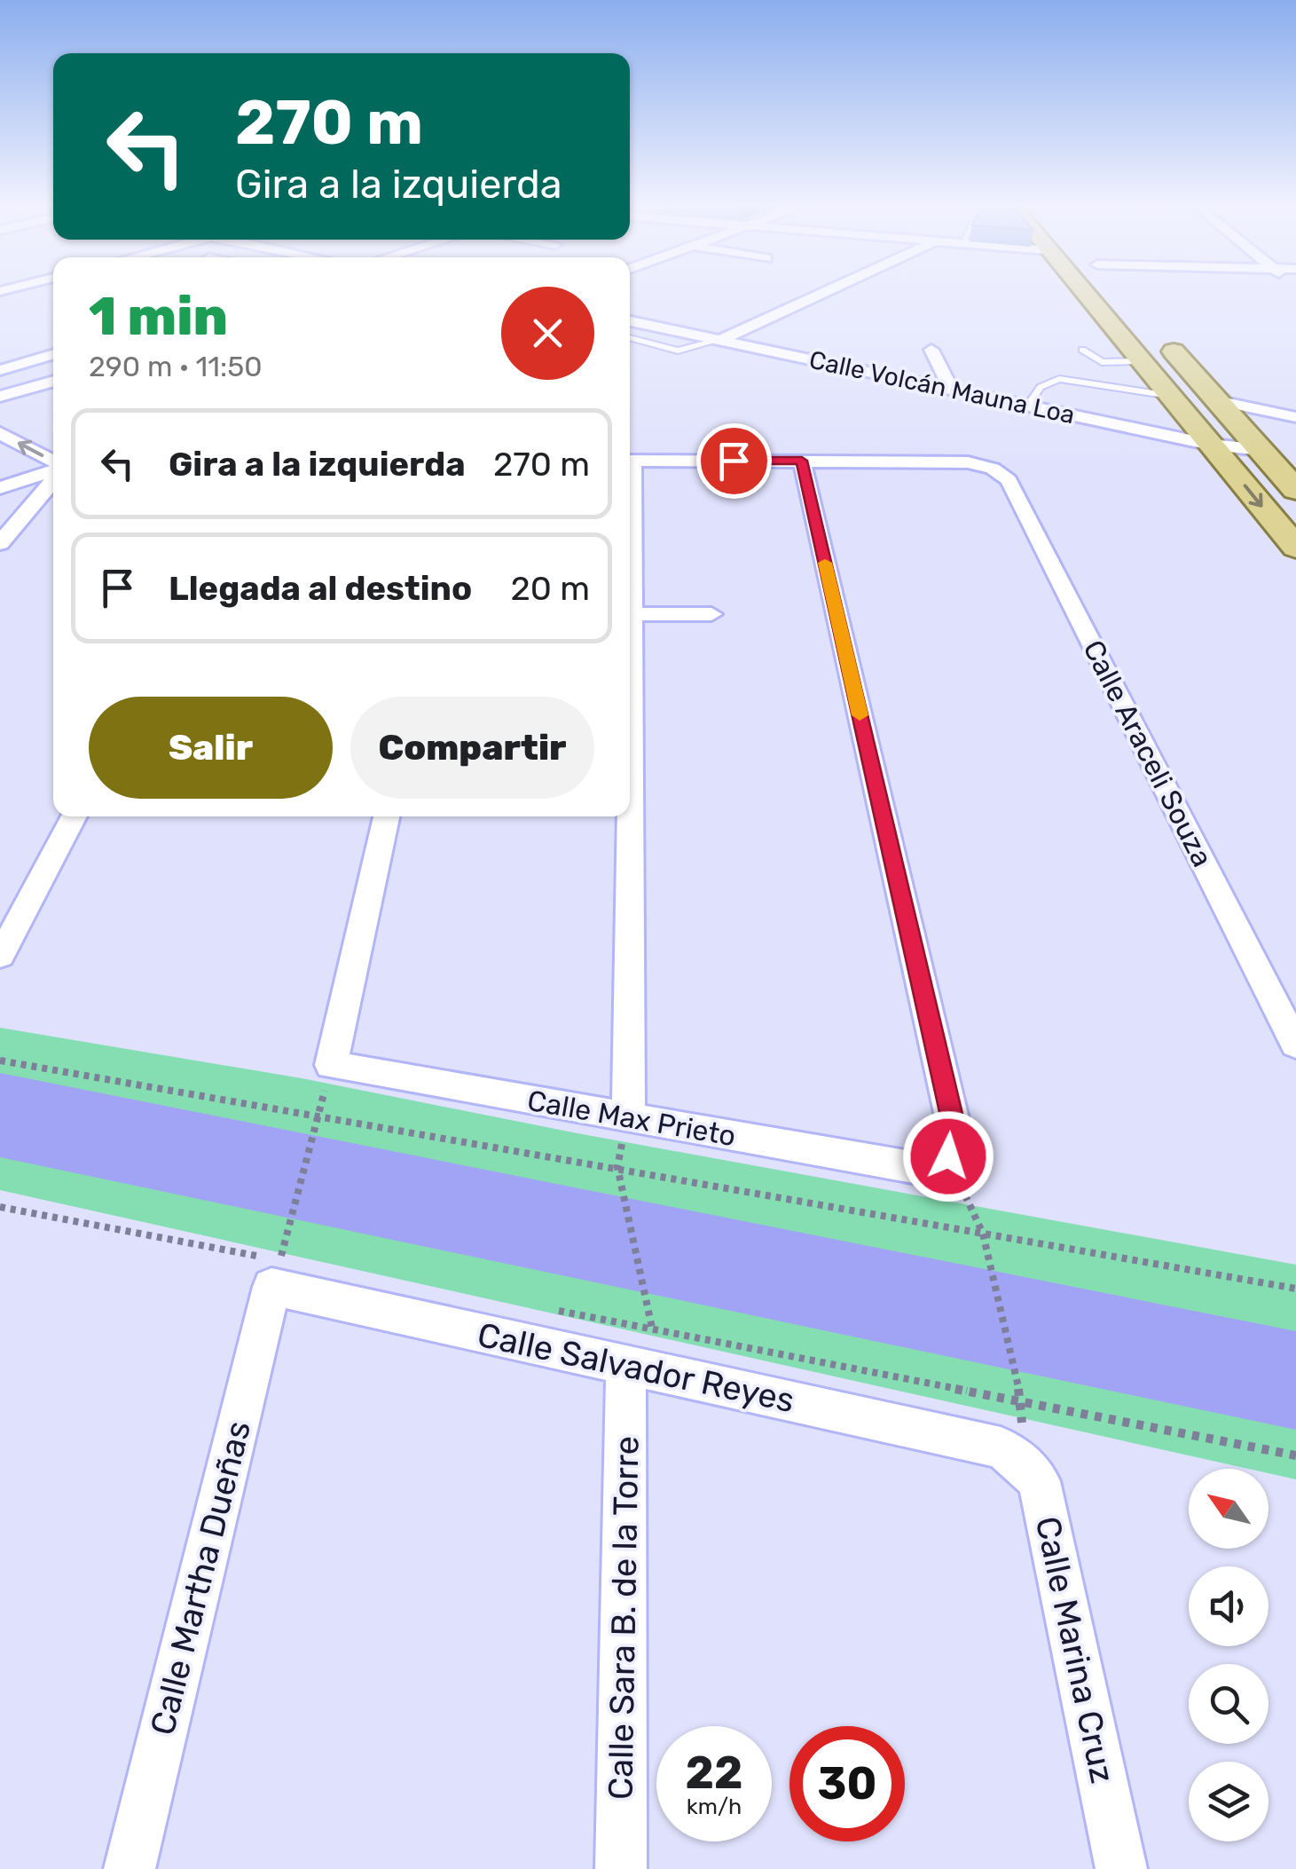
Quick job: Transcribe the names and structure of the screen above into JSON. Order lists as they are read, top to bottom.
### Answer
{
  "streets": {
    "street": [
      "Calle Volcán Mauna Loa",
      "Calle Araceli Souza",
      "Calle Max Prieto",
      "Calle Salvador Reyes",
      "Calle Martha Dueñas",
      "Calle Sara B. de la Torre",
      "Calle Marina Cruz"
    ]
  },
  "crossings": [
    ["Calle Salvador Reyes", "Calle Martha Dueñas"],
    ["Calle Salvador Reyes", "Calle Sara B. de la Torre"],
    ["Calle Salvador Reyes", "Calle Marina Cruz"]
  ],
  "north": "top left",
  "page": {
    "turn": ["270 m", "Gira a la izquierda"],
    "heading": ["1 min", "290 m · 11:50"],
    "list": [
      {
        "name": "Gira a la izquierda",
        "value": "270 m"
      },
      {
        "name": "Llegada al destino",
        "value": "20 m"
      }
    ],
    "buttons": ["Salir", "Compartir"],
    "speed": "22 km/h",
    "limit": "30"
  }
}
